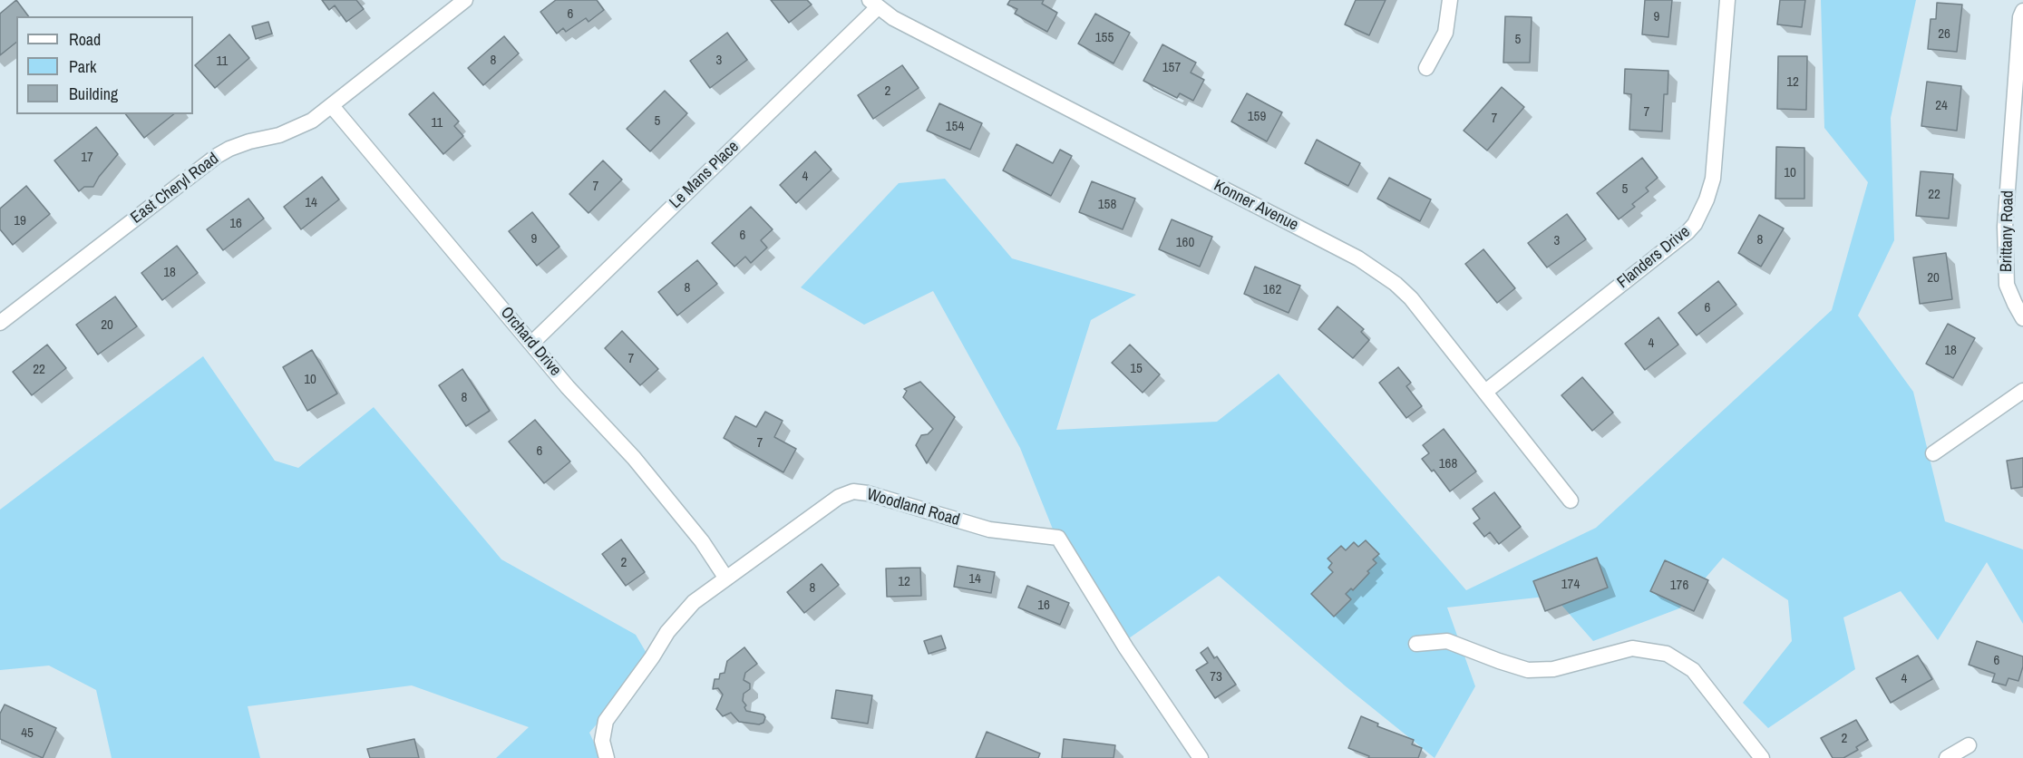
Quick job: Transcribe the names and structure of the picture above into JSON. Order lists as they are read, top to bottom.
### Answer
{
  "streets": {
    "street": [
      "Le Mans Place",
      "East Cheryl Road",
      "Konner Avenue",
      "Brittany Road",
      "Flanders Drive",
      "Orchard Drive",
      "Woodland Road"
    ]
  },
  "crossings": [
    ["Le Mans Place", "Konner Avenue"],
    ["Le Mans Place", "Orchard Drive"],
    ["East Cheryl Road", "Orchard Drive"],
    ["Konner Avenue", "Flanders Drive"],
    ["Orchard Drive", "Woodland Road"]
  ],
  "house_numbers": [
    "6",
    "9",
    "26",
    "155",
    "5",
    "8",
    "3",
    "11",
    "157",
    "12",
    "2",
    "24",
    "7",
    "159",
    "7",
    "5",
    "11",
    "154",
    "17",
    "10",
    "4",
    "7",
    "5",
    "22",
    "14",
    "158",
    "19",
    "16",
    "6",
    "9",
    "8",
    "3",
    "160",
    "18",
    "20",
    "8",
    "162",
    "6",
    "20",
    "4",
    "18",
    "7",
    "15",
    "22",
    "10",
    "8",
    "7",
    "6",
    "168",
    "2",
    "14",
    "12",
    "174",
    "176",
    "8",
    "16",
    "6",
    "73",
    "4",
    "45",
    "2"
  ],
  "legend": ["Road", "Park", "Building"]
}
